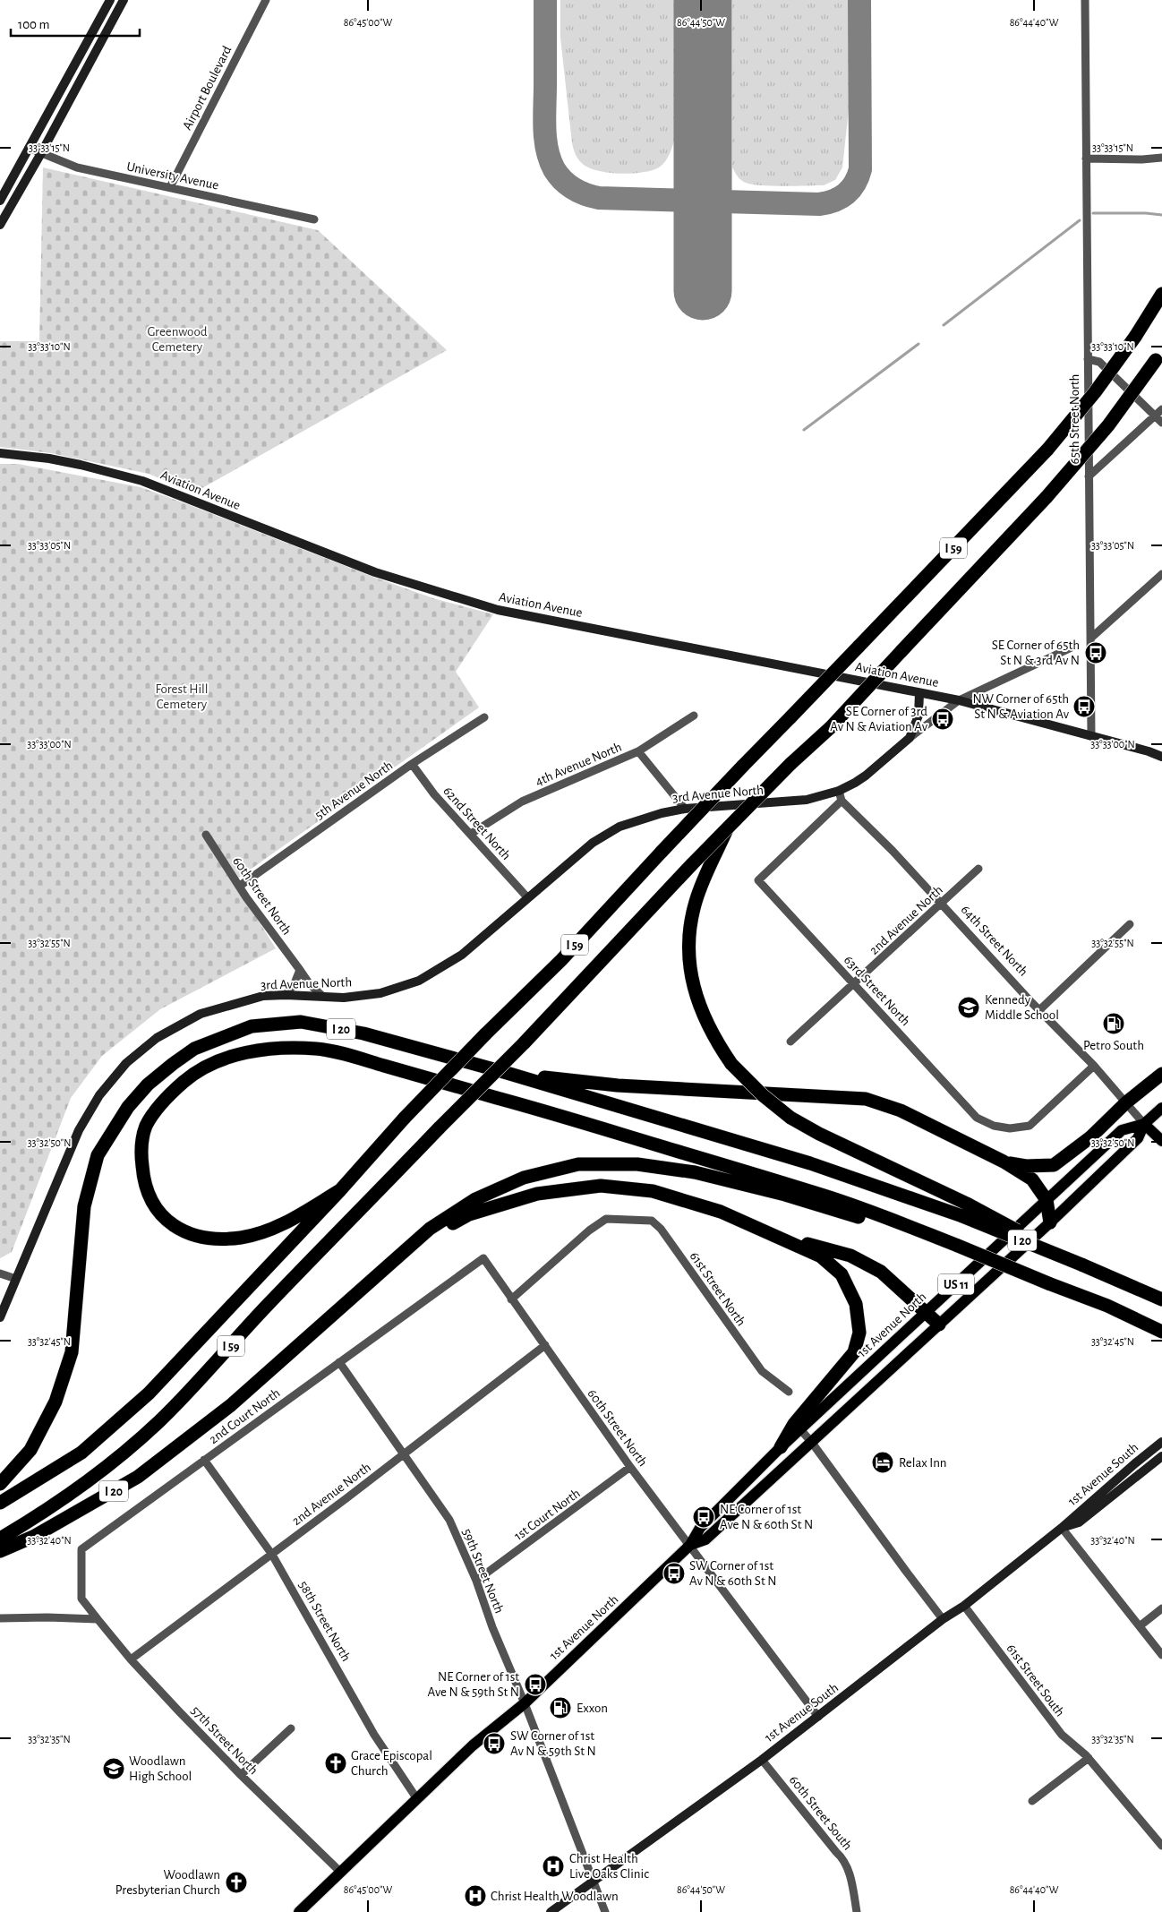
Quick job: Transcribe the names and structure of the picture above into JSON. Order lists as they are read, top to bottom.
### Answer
{
  "streets": {
    "highway": ["I 59", "I 20"],
    "main road": ["64th Street North", "US 11", "1st Avenue North"],
    "street": [
      "Airport Boulevard",
      "University Avenue",
      "65th Street North",
      "Aviation Avenue",
      "4th Avenue North",
      "5th Avenue North",
      "3rd Avenue North",
      "62nd Street North",
      "60th Street North",
      "2nd Avenue North",
      "63rd Street North",
      "61st Street North",
      "2nd Court North",
      "1st Avenue South",
      "1st Court North",
      "59th Street North",
      "58th Street North",
      "61st Street South",
      "57th Street North",
      "60th Street South"
    ]
  },
  "crossings": [
    ["Airport Boulevard", "University Avenue"],
    ["65th Street North", "Aviation Avenue"],
    ["Aviation Avenue", "3rd Avenue North"],
    ["4th Avenue North", "62nd Street North"],
    ["5th Avenue North", "62nd Street North"],
    ["5th Avenue North", "60th Street North"],
    ["3rd Avenue North", "62nd Street North"],
    ["3rd Avenue North", "60th Street North"],
    ["60th Street North", "2nd Avenue North"],
    ["60th Street North", "61st Street North"],
    ["60th Street North", "1st Avenue North"],
    ["60th Street North", "2nd Court North"],
    ["60th Street North", "1st Avenue South"],
    ["60th Street North", "1st Court North"],
    ["2nd Avenue North", "64th Street North"],
    ["2nd Avenue North", "63rd Street North"],
    ["2nd Avenue North", "59th Street North"],
    ["2nd Avenue North", "58th Street North"],
    ["2nd Avenue North", "57th Street North"],
    ["64th Street North", "63rd Street North"],
    ["64th Street North", "1st Avenue North"],
    ["1st Avenue North", "59th Street North"],
    ["1st Avenue North", "58th Street North"],
    ["1st Avenue North", "57th Street North"],
    ["2nd Court North", "59th Street North"],
    ["2nd Court North", "58th Street North"],
    ["2nd Court North", "57th Street North"],
    ["1st Avenue South", "59th Street North"],
    ["1st Avenue South", "61st Street South"],
    ["1st Avenue South", "60th Street South"],
    ["1st Court North", "59th Street North"]
  ],
  "parks": ["Greenwood Cemetery", "Forest Hill Cemetery"],
  "places": {
    "bus stop": [
      "SE Corner of 65th St N & 3rd Av N",
      "NW Corner of 65th St N & Aviation Av",
      "SE Corner of 3rd Av N & Aviation Av",
      "NE Corner of 1st Ave N & 60th St N",
      "SW Corner of 1st Av N & 60th St N",
      "NE Corner of 1st Ave N & 59th St N",
      "SW Corner of 1st Av N & 59th St N"
    ],
    "school or university": ["Kennedy Middle School", "Woodlawn High School"],
    "fuel station": ["Petro South", "Exxon"],
    "hotel": ["Relax Inn"],
    "church": ["Grace Episcopal Church", "Woodlawn Presbyterian Church"],
    "hospital": ["Christ Health Live Oaks Clinic", "Christ Health Woodlawn"]
  },
  "scale_bar": "100 m",
  "coordinates": [
    "86°45'00\"W",
    "86°44'50\"W",
    "86°44'40\"W",
    "33°33'15\"N",
    "33°33'10\"N",
    "33°33'05\"N",
    "33°33'00\"N",
    "33°32'55\"N",
    "33°32'50\"N",
    "33°32'45\"N",
    "33°32'40\"N",
    "33°32'35\"N"
  ]
}
